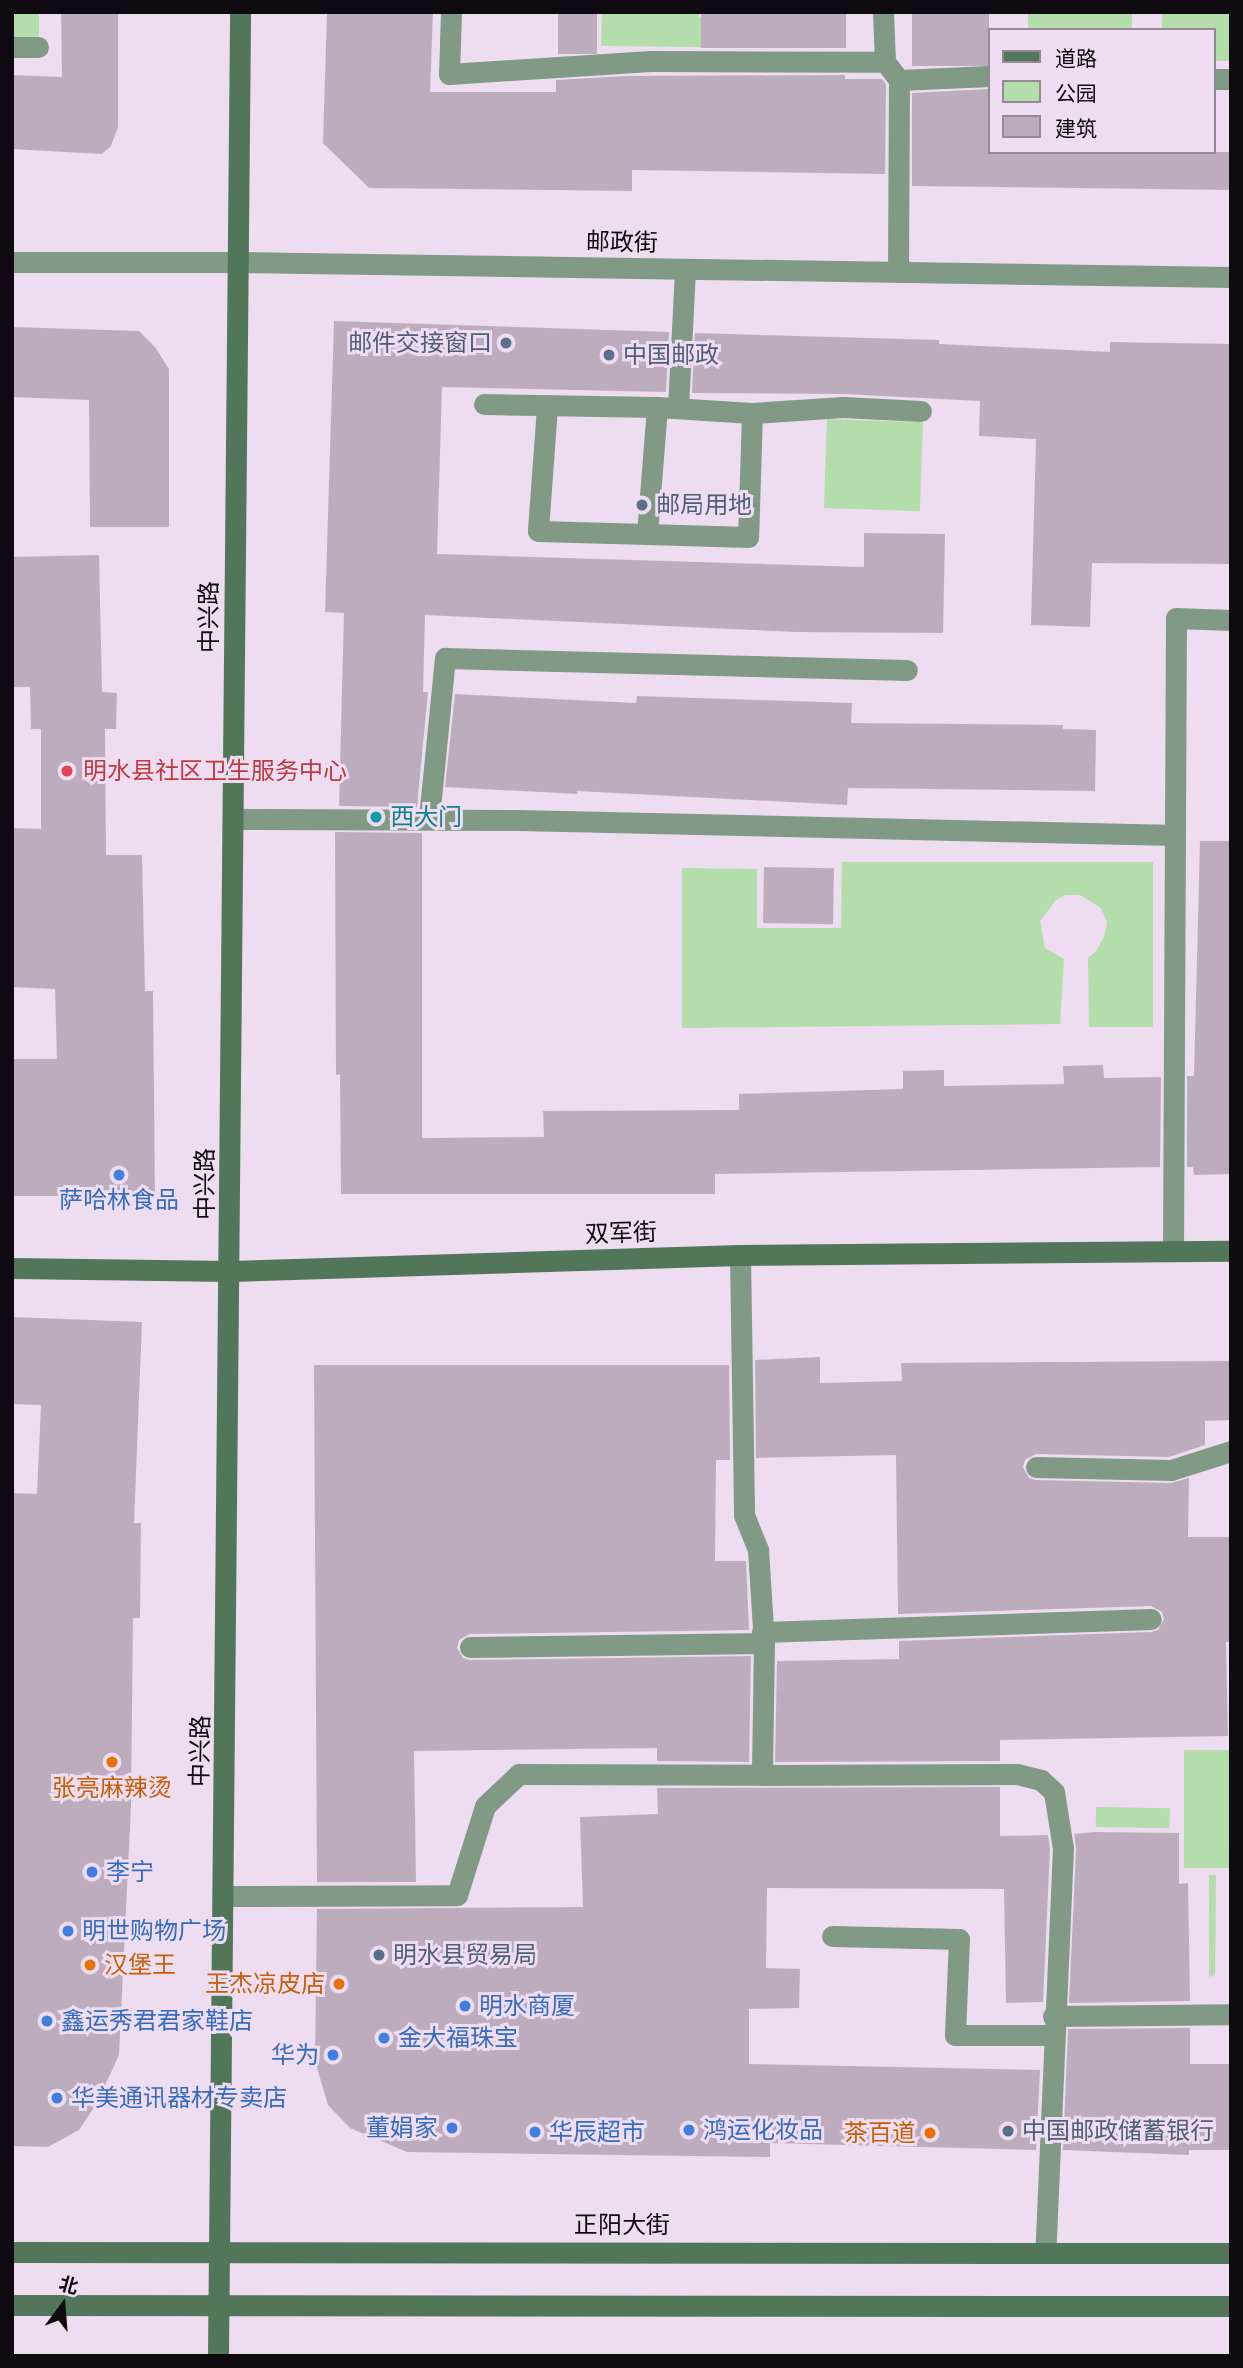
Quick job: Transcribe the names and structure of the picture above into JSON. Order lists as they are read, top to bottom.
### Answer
{
  "streets": {
    "main road": ["中兴路", "双军街", "正阳大街"],
    "street": ["邮政街"]
  },
  "crossings": [
    ["邮政街", "中兴路"],
    ["中兴路", "双军街"],
    ["中兴路", "正阳大街"]
  ],
  "places": [
    "邮件交接窗口",
    "中国邮政",
    "邮局用地",
    "明水县社区卫生服务中心",
    "西大门",
    "萨哈林食品",
    "张亮麻辣烫",
    "李宁",
    "明世购物广场",
    "明水县贸易局",
    "汉堡王",
    "王杰凉皮店",
    "明水商厦",
    "鑫运秀君君家鞋店",
    "金大福珠宝",
    "华为",
    "华美通讯器材专卖店",
    "董娟家",
    "鸿运化妆品",
    "中国邮政储蓄银行",
    "华辰超市",
    "茶百道"
  ],
  "legend": ["道路", "公园", "建筑"],
  "north": "top"
}
